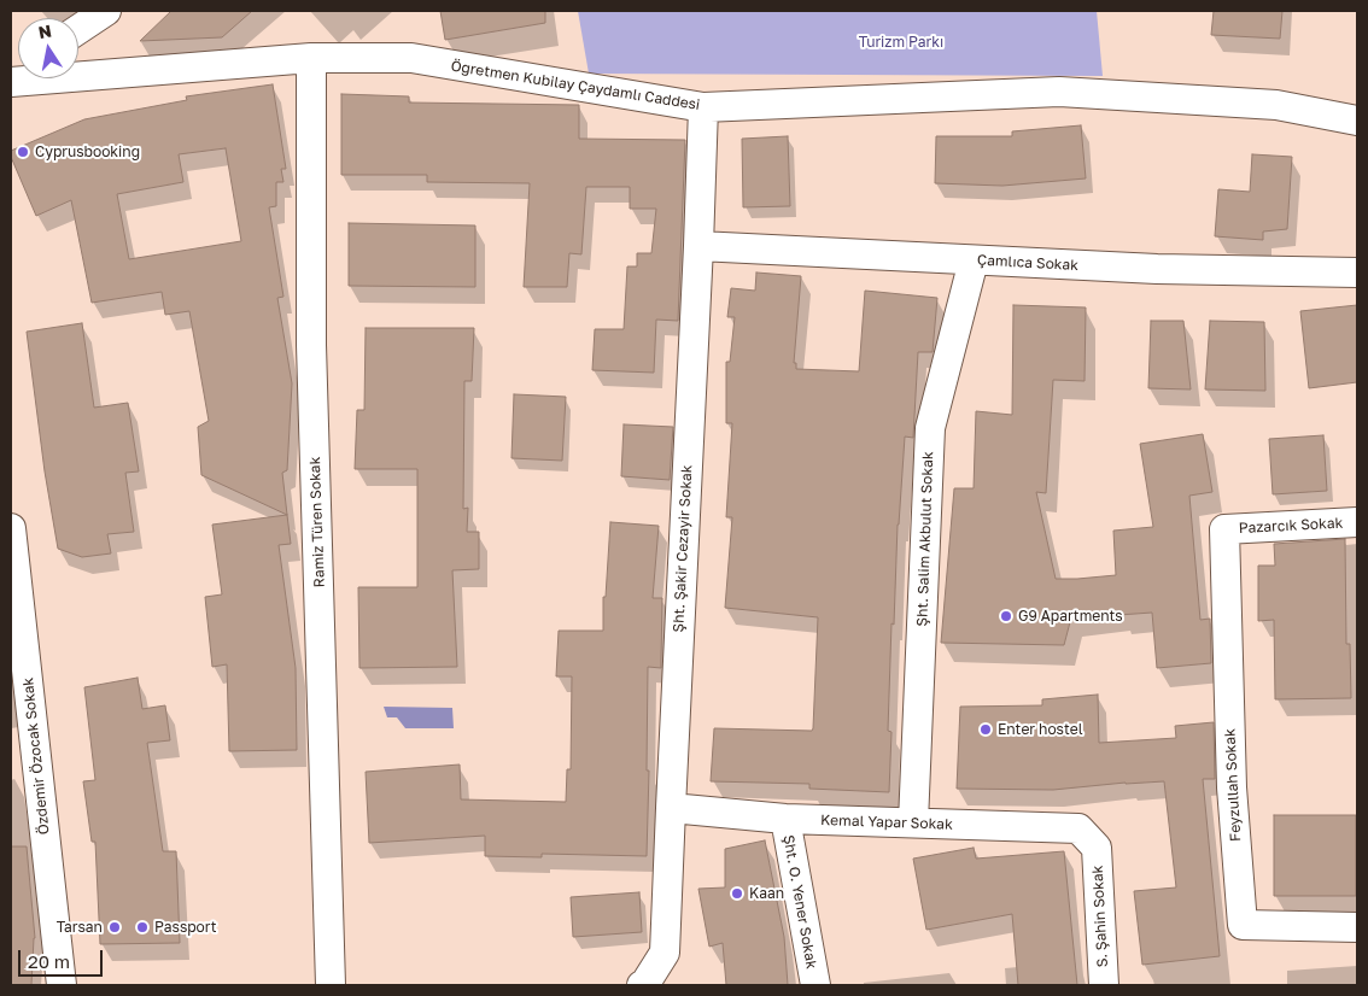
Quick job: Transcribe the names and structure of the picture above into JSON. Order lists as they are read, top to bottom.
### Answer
{
  "streets": {
    "street": [
      "Öğretmen Kubilay Çaydamlı Caddesi",
      "Çamlıca Sokak",
      "Ramiz Türen Sokak",
      "Pazarcık Sokak",
      "Şht. Salim Akbulut Sokak",
      "Şht. Şakir Cezayir Sokak",
      "Özdemir Özocak Sokak",
      "Feyzullah Sokak",
      "Kemal Yapar Sokak",
      "Şht. O. Yener Sokak",
      "S. Şahin Sokak"
    ]
  },
  "crossings": [
    ["Öğretmen Kubilay Çaydamlı Caddesi", "Ramiz Türen Sokak"],
    ["Öğretmen Kubilay Çaydamlı Caddesi", "Şht. Şakir Cezayir Sokak"],
    ["Çamlıca Sokak", "Şht. Salim Akbulut Sokak"],
    ["Çamlıca Sokak", "Şht. Şakir Cezayir Sokak"],
    ["Pazarcık Sokak", "Feyzullah Sokak"],
    ["Şht. Salim Akbulut Sokak", "Kemal Yapar Sokak"],
    ["Şht. Şakir Cezayir Sokak", "Kemal Yapar Sokak"],
    ["Kemal Yapar Sokak", "Şht. O. Yener Sokak"],
    ["Kemal Yapar Sokak", "S. Şahin Sokak"]
  ],
  "parks": ["Turizm Parkı"],
  "places": [
    "Cyprusbooking",
    "G9 Apartments",
    "Enter hostel",
    "Kaan",
    "Tarsan",
    "Passport"
  ],
  "scale_bar": "20 m",
  "north": "top"
}
